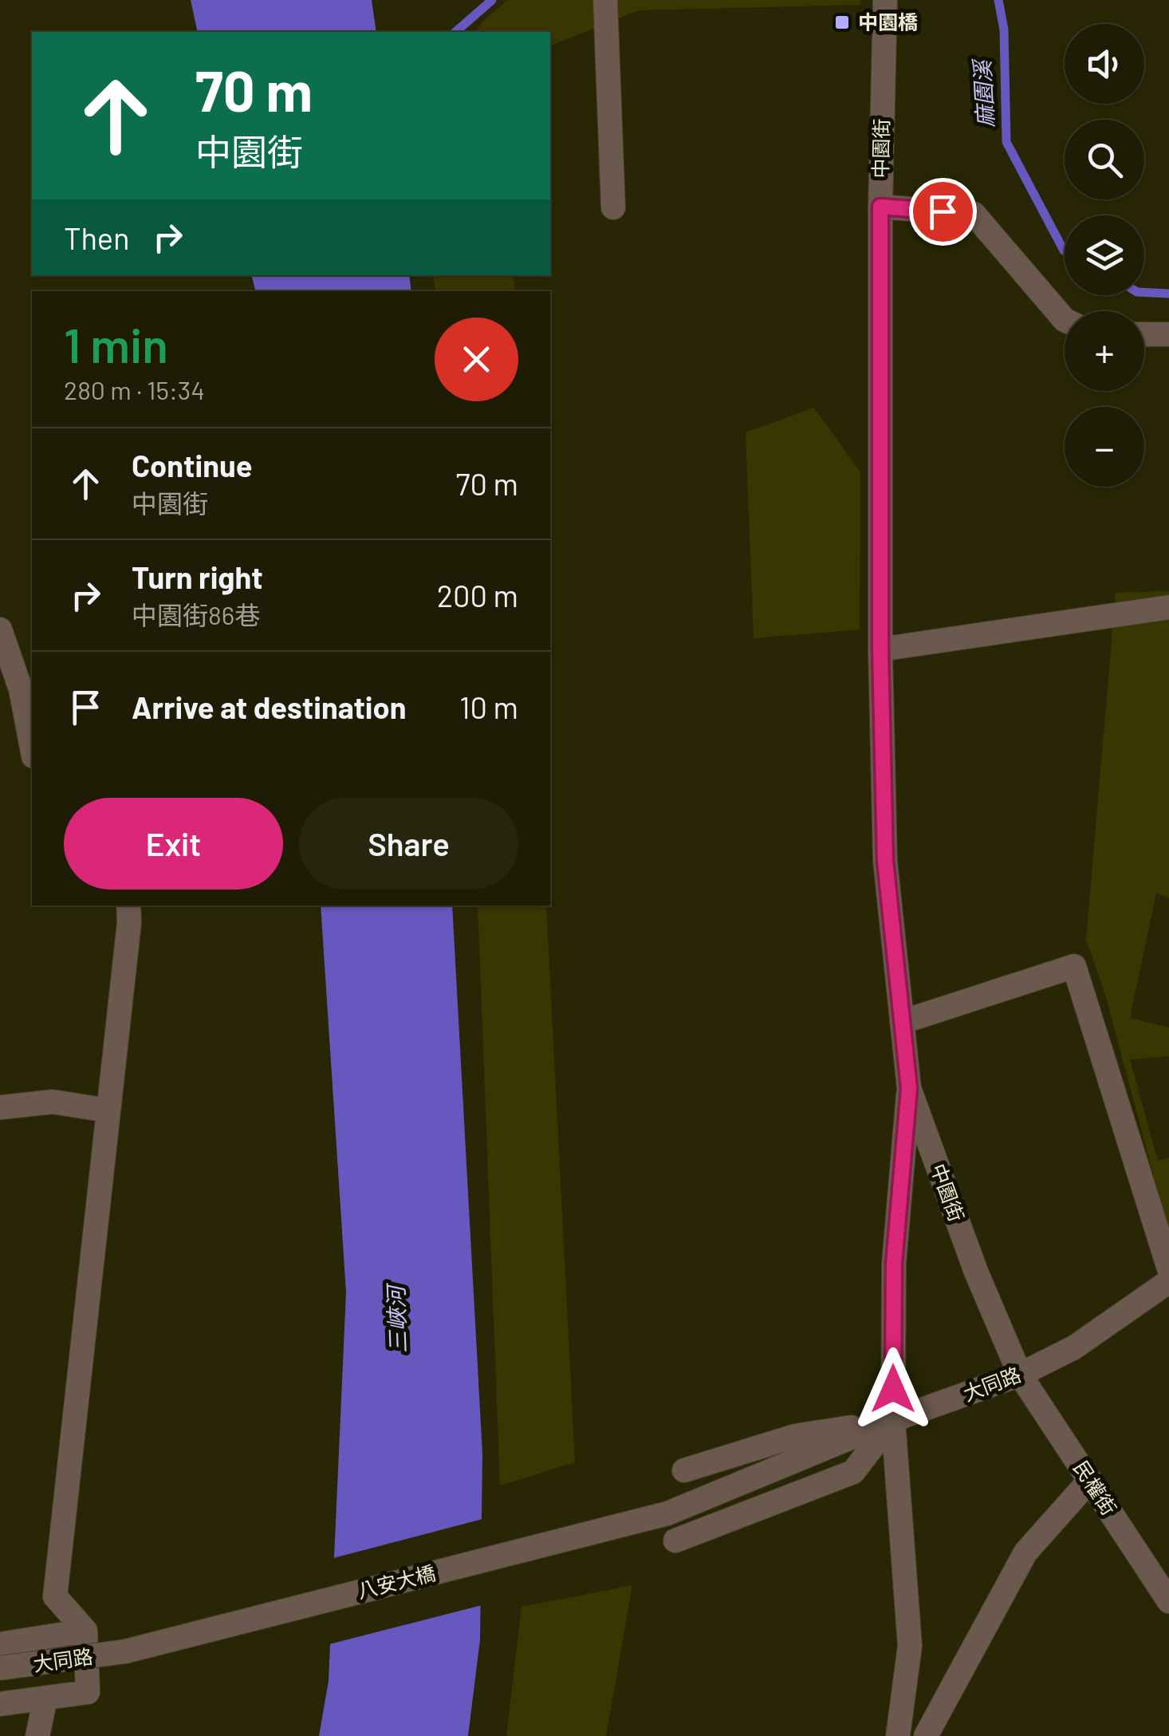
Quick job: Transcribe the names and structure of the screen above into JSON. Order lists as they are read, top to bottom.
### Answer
{
  "streets": {
    "street": [
      "中園街",
      "大同路",
      "民權街",
      "八安大橋"
    ]
  },
  "crossings": [
    ["中園街", "大同路"],
    ["中園街", "民權街"],
    ["大同路", "民權街"],
    ["大同路", "八安大橋"]
  ],
  "water": ["麻園溪", "三峽河"],
  "places": {
    "transit": ["中園橋"]
  },
  "page": {
    "map_buttons": ["+", "−"],
    "turn": ["70 m", "中園街"],
    "then": "Then",
    "heading": ["1 min", "280 m · 15:34"],
    "list": [
      {
        "name": "Continue",
        "note": "中園街",
        "value": "70 m"
      },
      {
        "name": "Turn right",
        "note": "中園街86巷",
        "value": "200 m"
      },
      {
        "name": "Arrive at destination",
        "value": "10 m"
      }
    ],
    "buttons": ["Exit", "Share"]
  }
}
